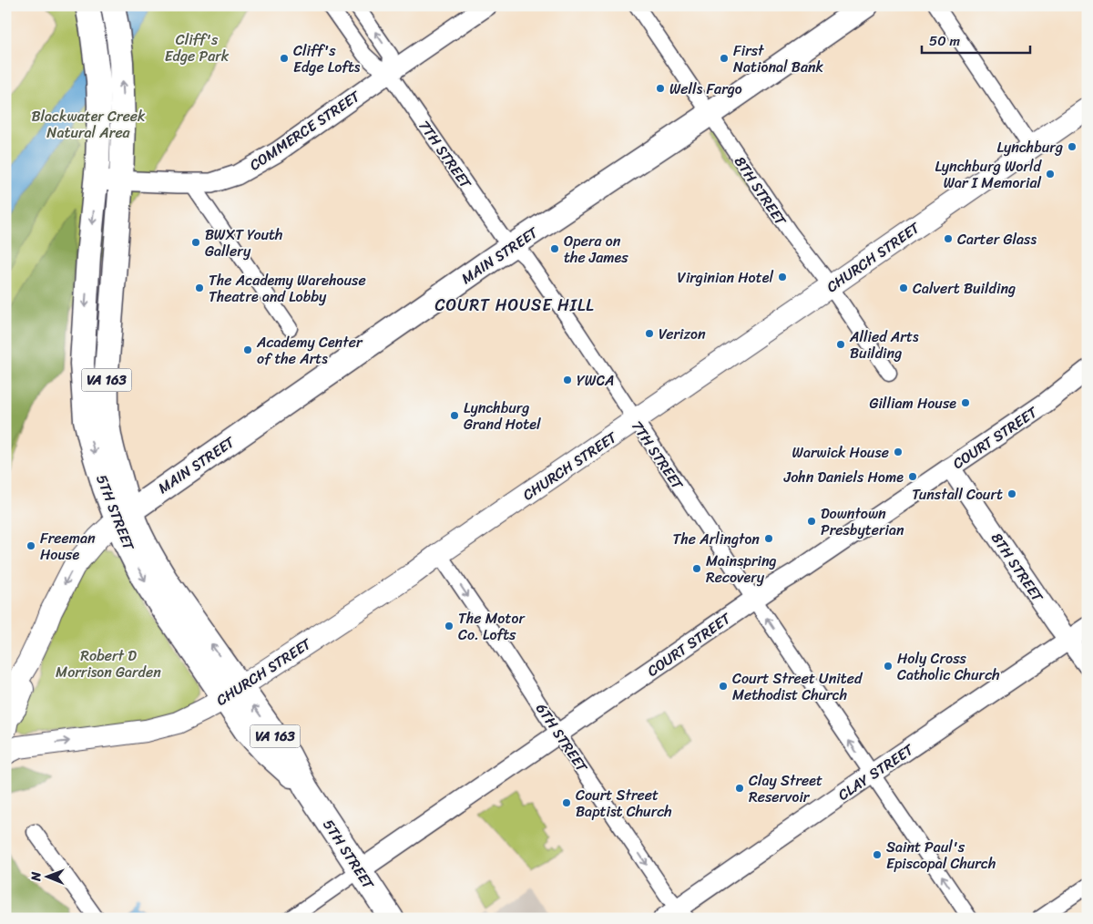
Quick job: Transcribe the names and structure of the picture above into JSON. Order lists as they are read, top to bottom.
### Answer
{
  "streets": {
    "main road": [
      "MAIN STREET",
      "CHURCH STREET",
      "VA 163",
      "5TH STREET"
    ],
    "street": [
      "COMMERCE STREET",
      "7TH STREET",
      "8TH STREET",
      "COURT STREET",
      "6TH STREET",
      "CLAY STREET"
    ]
  },
  "crossings": [
    ["COMMERCE STREET", "7TH STREET"],
    ["COMMERCE STREET", "5TH STREET"],
    ["7TH STREET", "MAIN STREET"],
    ["7TH STREET", "CHURCH STREET"],
    ["7TH STREET", "COURT STREET"],
    ["7TH STREET", "CLAY STREET"],
    ["8TH STREET", "MAIN STREET"],
    ["8TH STREET", "CHURCH STREET"],
    ["8TH STREET", "COURT STREET"],
    ["8TH STREET", "CLAY STREET"],
    ["MAIN STREET", "5TH STREET"],
    ["CHURCH STREET", "5TH STREET"],
    ["CHURCH STREET", "6TH STREET"],
    ["COURT STREET", "5TH STREET"],
    ["COURT STREET", "6TH STREET"],
    ["6TH STREET", "CLAY STREET"]
  ],
  "one_way": ["6TH STREET"],
  "districts": ["COURT HOUSE HILL"],
  "parks": ["Cliff's Edge Park", "Blackwater Creek Natural Area", "Robert D Morrison Garden"],
  "places": [
    "Cliff's Edge Lofts",
    "First National Bank",
    "Wells Fargo",
    "Lynchburg",
    "Lynchburg World War I Memorial",
    "Carter Glass",
    "BWXT Youth Gallery",
    "Opera on the James",
    "Virginian Hotel",
    "The Academy Warehouse Theatre and Lobby",
    "Calvert Building",
    "Verizon",
    "Allied Arts Building",
    "Academy Center of the Arts",
    "YWCA",
    "Gilliam House",
    "Lynchburg Grand Hotel",
    "Warwick House",
    "John Daniels Home",
    "Tunstall Court",
    "Downtown Presbyterian",
    "The Arlington",
    "Freeman House",
    "Mainspring Recovery",
    "The Motor Co. Lofts",
    "Holy Cross Catholic Church",
    "Court Street United Methodist Church",
    "Clay Street Reservoir",
    "Court Street Baptist Church",
    "Saint Paul's Episcopal Church"
  ],
  "scale_bar": "50 m",
  "north": "left"
}
